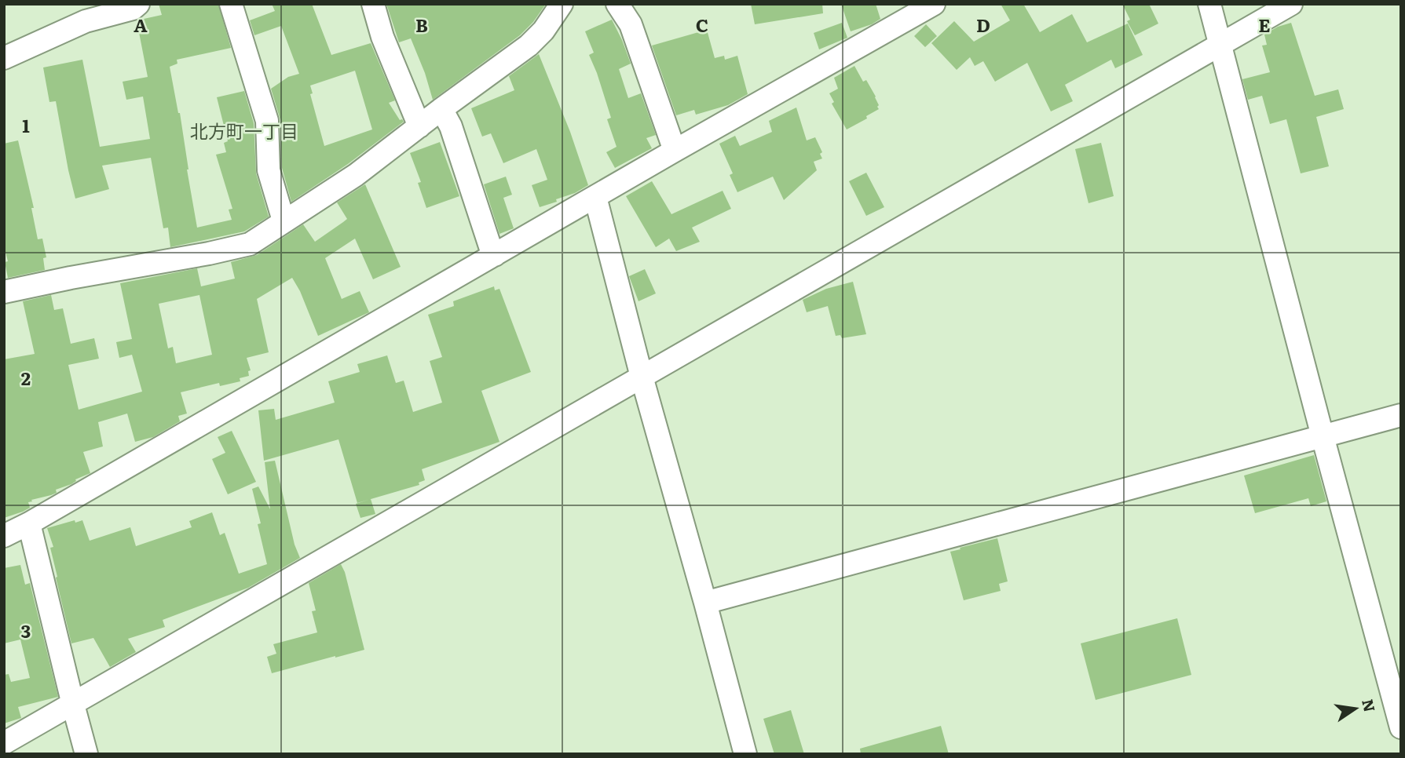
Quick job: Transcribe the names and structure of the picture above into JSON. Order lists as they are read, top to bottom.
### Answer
{
  "districts": ["北方町一丁目"],
  "north": "right",
  "grid": {
    "columns": [
      "A",
      "B",
      "C",
      "D",
      "E"
    ],
    "rows": ["1", "2", "3"]
  }
}
